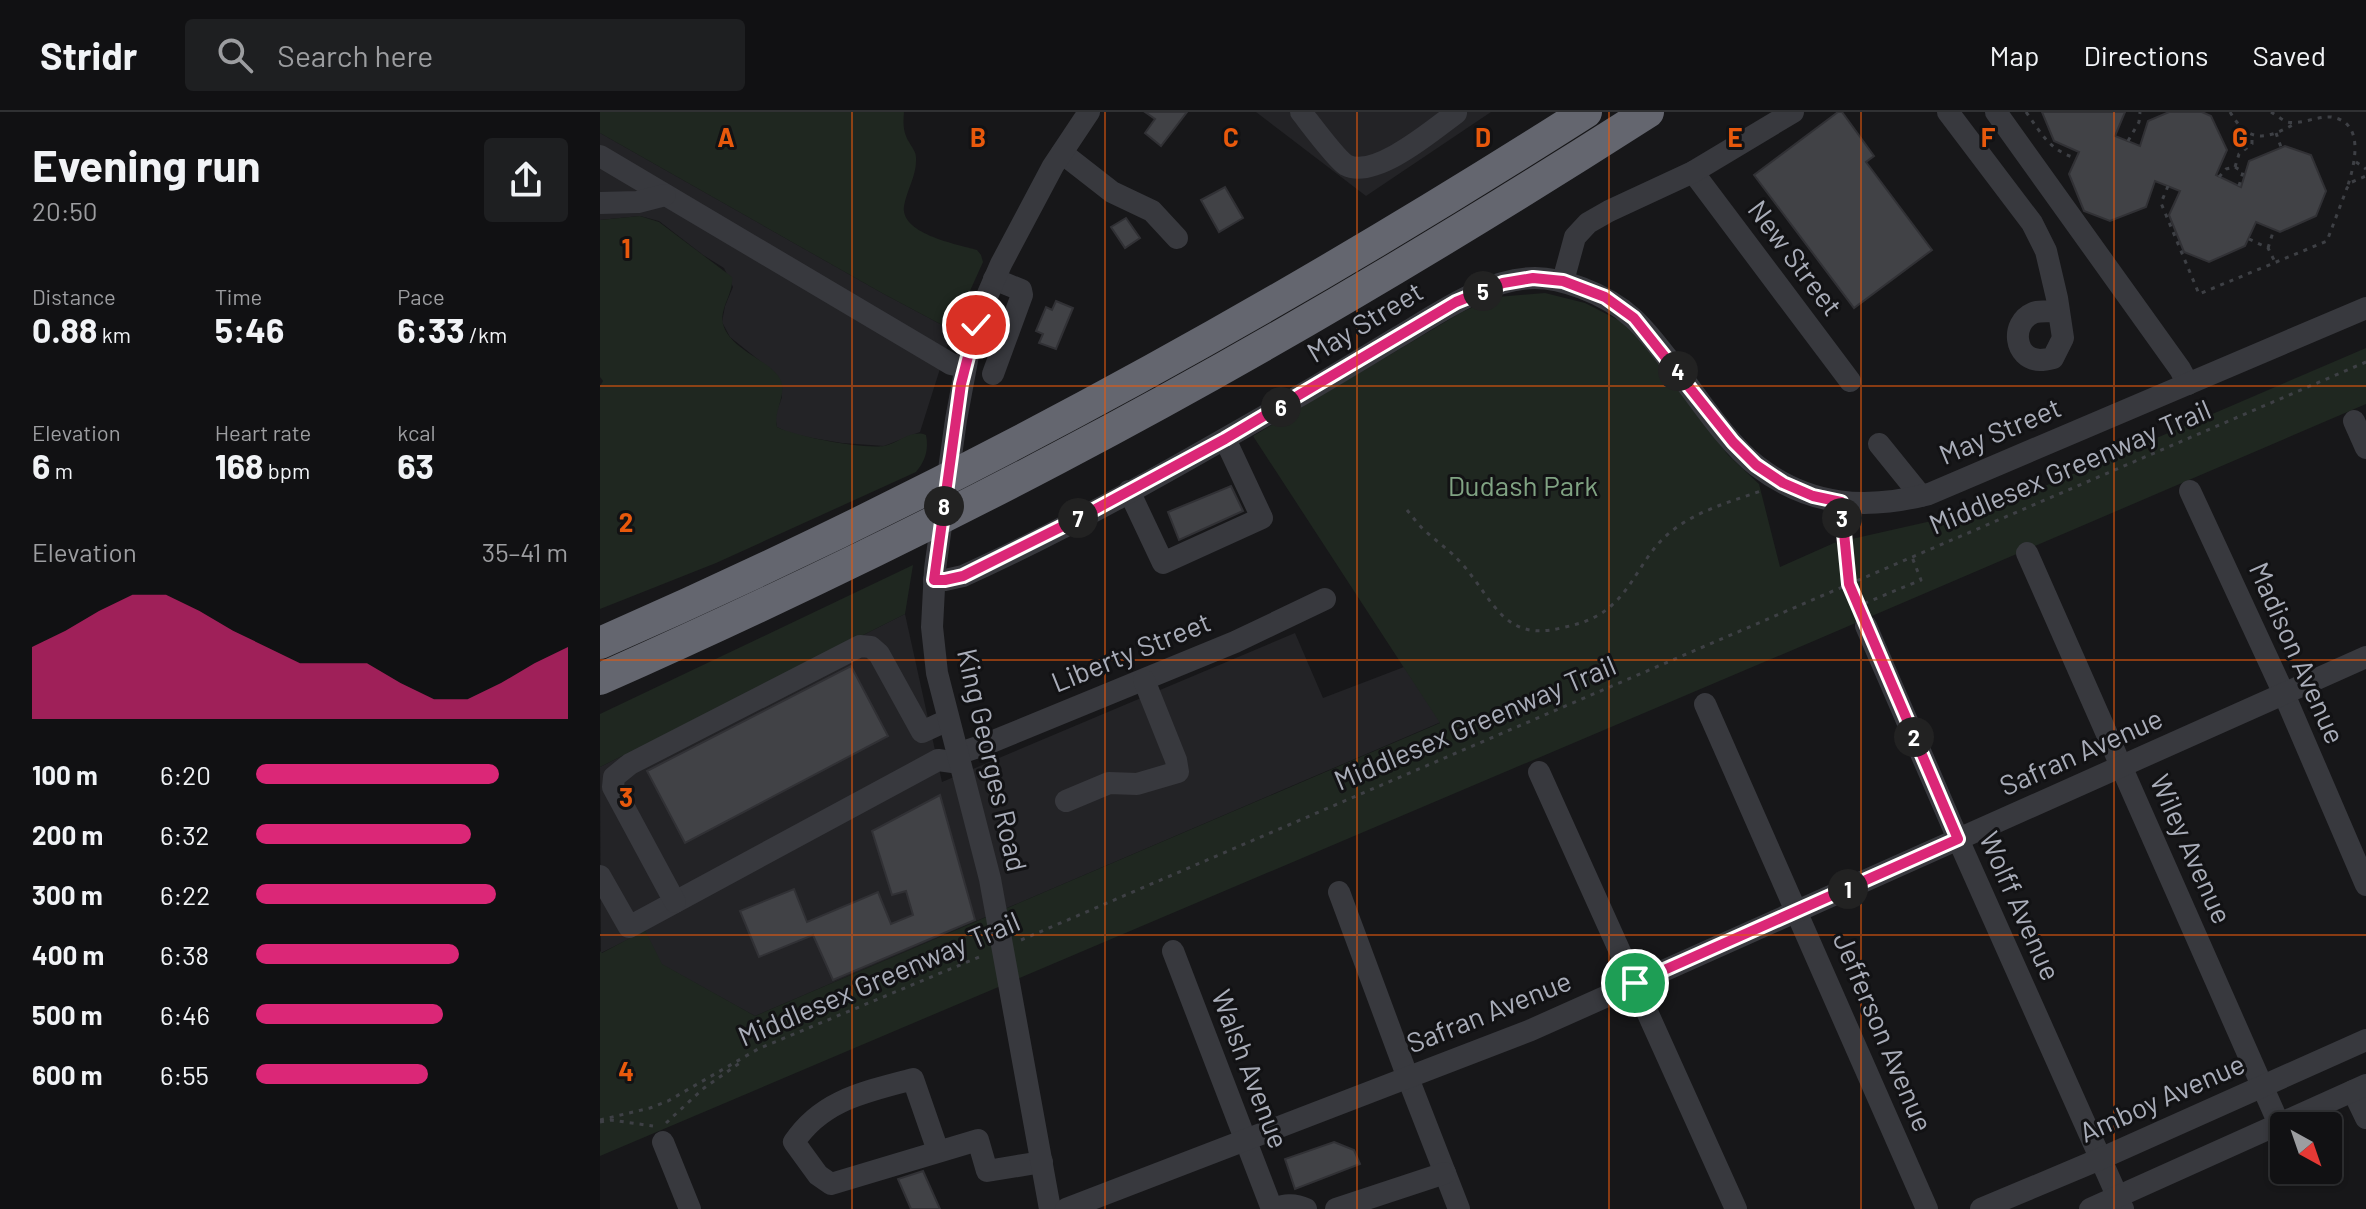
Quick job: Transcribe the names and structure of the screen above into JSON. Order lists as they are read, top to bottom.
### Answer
{
  "streets": {
    "street": [
      "New Street",
      "May Street",
      "Liberty Street",
      "Madison Avenue",
      "Safran Avenue",
      "King Georges Road",
      "Wiley Avenue",
      "Wolff Avenue",
      "Jefferson Avenue",
      "Walsh Avenue",
      "Amboy Avenue"
    ],
    "path": ["Middlesex Greenway Trail"]
  },
  "crossings": [
    ["May Street", "King Georges Road"],
    ["Liberty Street", "King Georges Road"],
    ["Madison Avenue", "Safran Avenue"],
    ["Safran Avenue", "Wiley Avenue"],
    ["Safran Avenue", "Wolff Avenue"],
    ["Safran Avenue", "Jefferson Avenue"],
    ["Safran Avenue", "Walsh Avenue"],
    ["Wiley Avenue", "Amboy Avenue"],
    ["Wolff Avenue", "Amboy Avenue"]
  ],
  "parks": ["Dudash Park"],
  "north": "bottom right",
  "page": {
    "header": "Stridr",
    "search": "Search here",
    "nav": ["Map", "Directions", "Saved"],
    "heading": ["Evening run", "20:50"],
    "stats": [
      ["Distance", "0.88 km"],
      ["Time", "5:46"],
      ["Pace", "6:33 /km"],
      ["Elevation", "6 m"],
      ["Heart rate", "168 bpm"],
      ["kcal", "63"]
    ],
    "pins": [
      "5",
      "4",
      "6",
      "8",
      "3",
      "7",
      "2",
      "1"
    ],
    "chart": ["Elevation", "35–41 m"],
    "list": [
      {
        "name": "100 m",
        "note": "6:20"
      },
      {
        "name": "200 m",
        "note": "6:32"
      },
      {
        "name": "300 m",
        "note": "6:22"
      },
      {
        "name": "400 m",
        "note": "6:38"
      },
      {
        "name": "500 m",
        "note": "6:46"
      },
      {
        "name": "600 m",
        "note": "6:55"
      }
    ]
  },
  "grid": {
    "columns": [
      "A",
      "B",
      "C",
      "D",
      "E",
      "F",
      "G"
    ],
    "rows": [
      "1",
      "2",
      "3",
      "4"
    ]
  }
}
